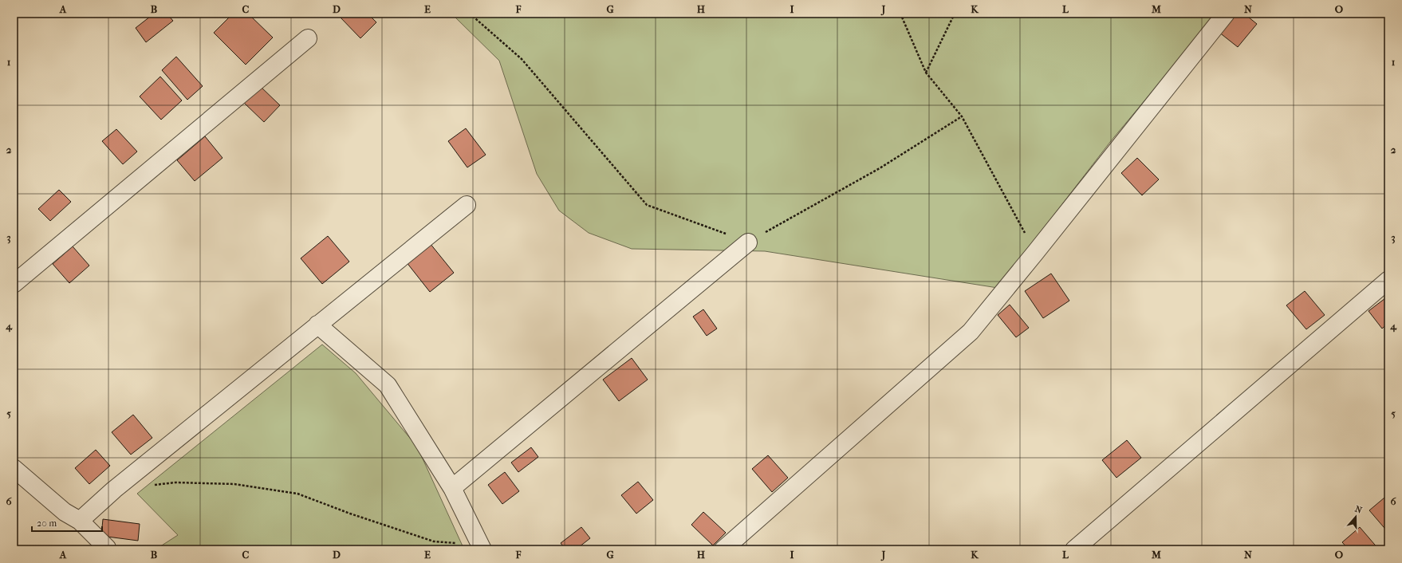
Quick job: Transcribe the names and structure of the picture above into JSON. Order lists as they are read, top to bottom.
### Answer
{
  "scale_bar": "20 m",
  "north": "top",
  "grid": {
    "columns": [
      "A",
      "B",
      "C",
      "D",
      "E",
      "F",
      "G",
      "H",
      "I",
      "J",
      "K",
      "L",
      "M",
      "N",
      "O"
    ],
    "rows": [
      "1",
      "2",
      "3",
      "4",
      "5",
      "6"
    ]
  }
}
